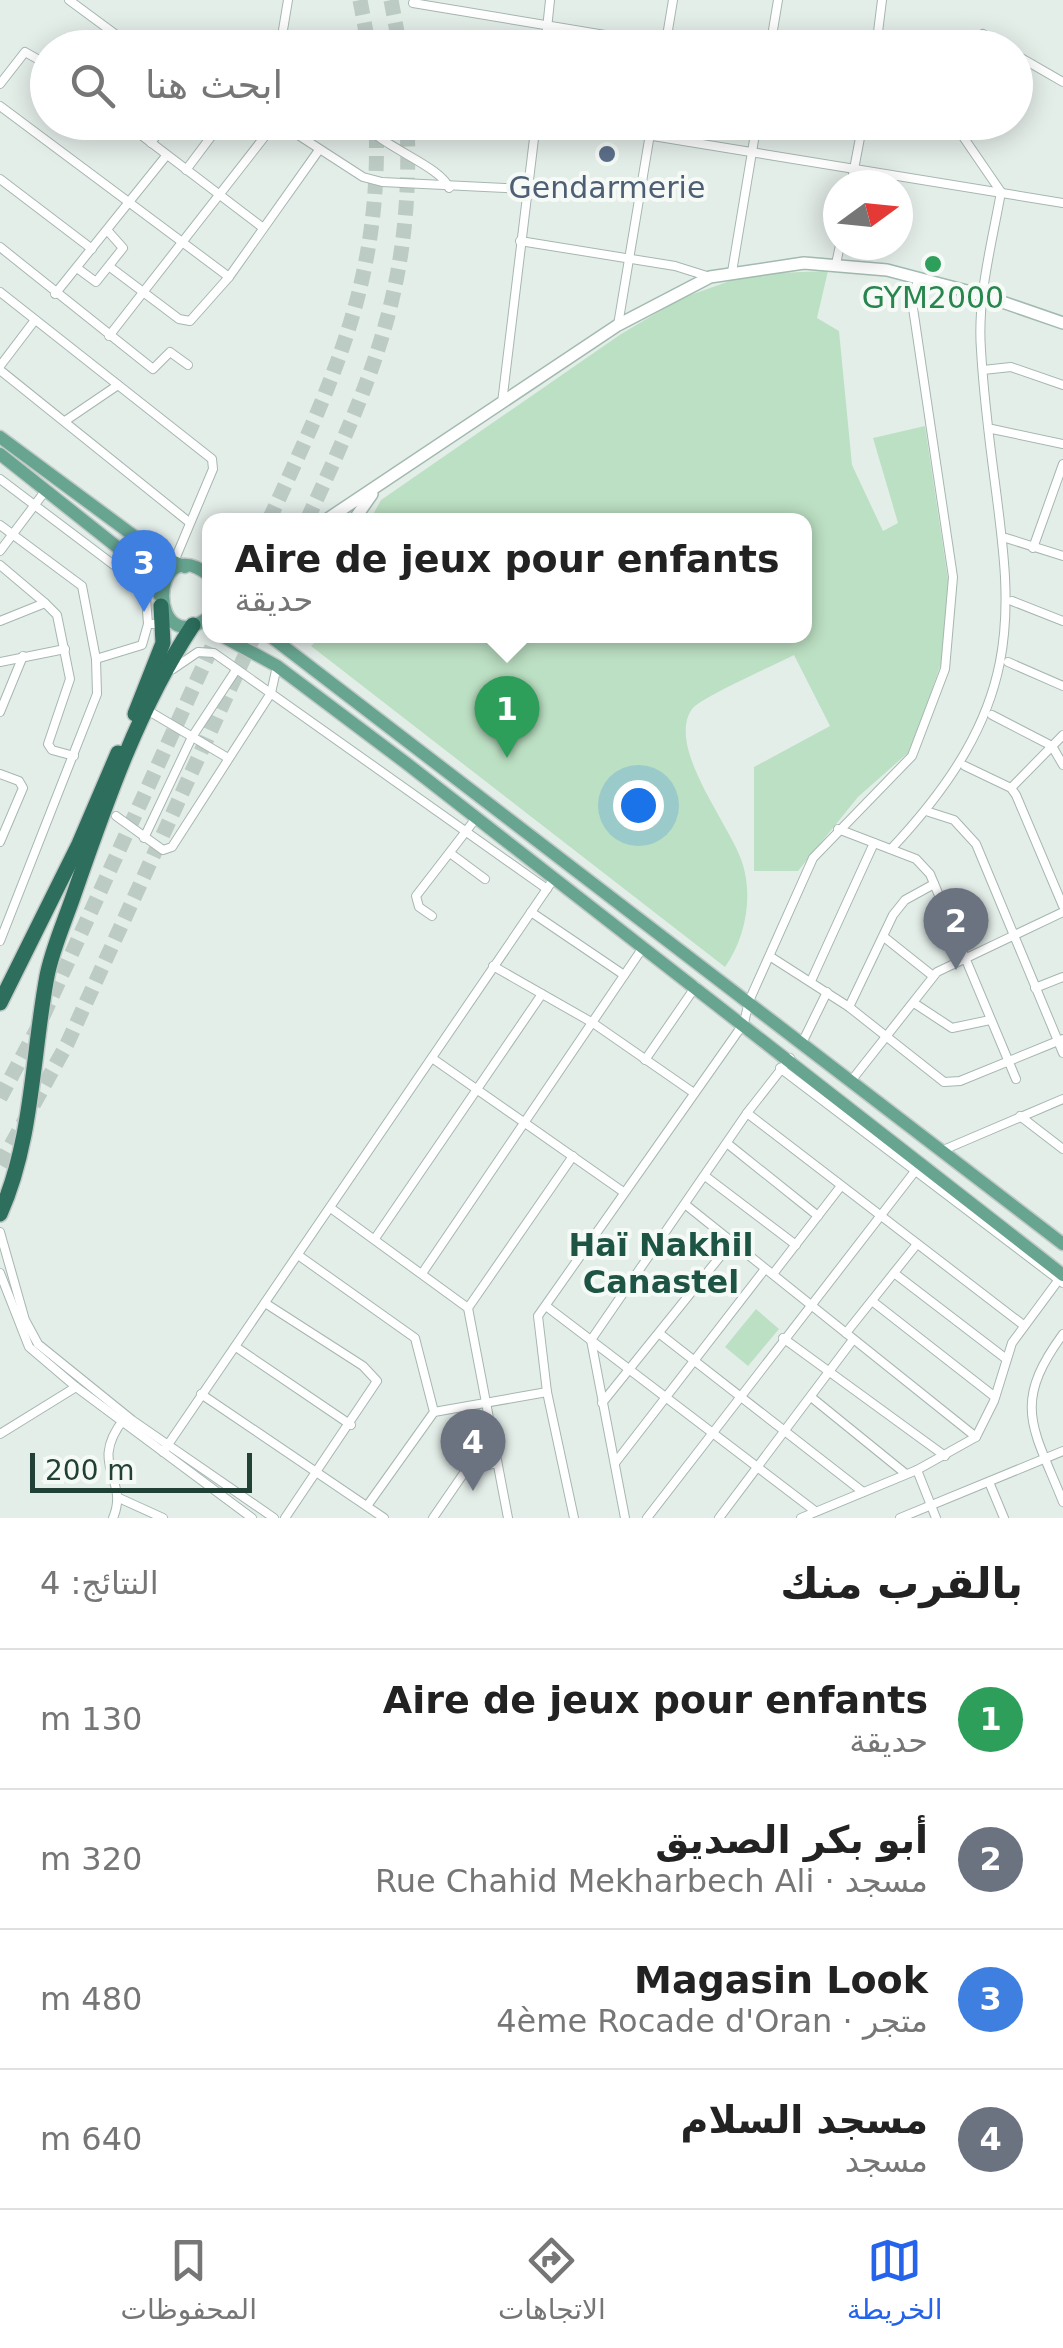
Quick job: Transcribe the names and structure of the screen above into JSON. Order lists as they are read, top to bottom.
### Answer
{
  "districts": ["Haï Nakhil Canastel"],
  "places": ["Gendarmerie", "GYM2000"],
  "scale_bar": "200 m",
  "north": "right",
  "page": {
    "search": "ابحث هنا",
    "popup": ["Aire de jeux pour enfants", "حديقة"],
    "pins": [
      "3",
      "1",
      "2",
      "4"
    ],
    "scale": "200 m",
    "heading": ["بالقرب منك", "النتائج: 4"],
    "list": [
      {
        "mark": "1",
        "name": "Aire de jeux pour enfants",
        "note": "حديقة",
        "value": "130 m"
      },
      {
        "mark": "2",
        "name": "أبو بكر الصديق",
        "note": "مسجد · Rue Chahid Mekharbech Ali",
        "value": "320 m"
      },
      {
        "mark": "3",
        "name": "Magasin Look",
        "note": "متجر · 4ème Rocade d'Oran",
        "value": "480 m"
      },
      {
        "mark": "4",
        "name": "مسجد السلام",
        "note": "مسجد",
        "value": "640 m"
      }
    ],
    "nav": ["الخريطة", "الاتجاهات", "المحفوظات"]
  }
}
